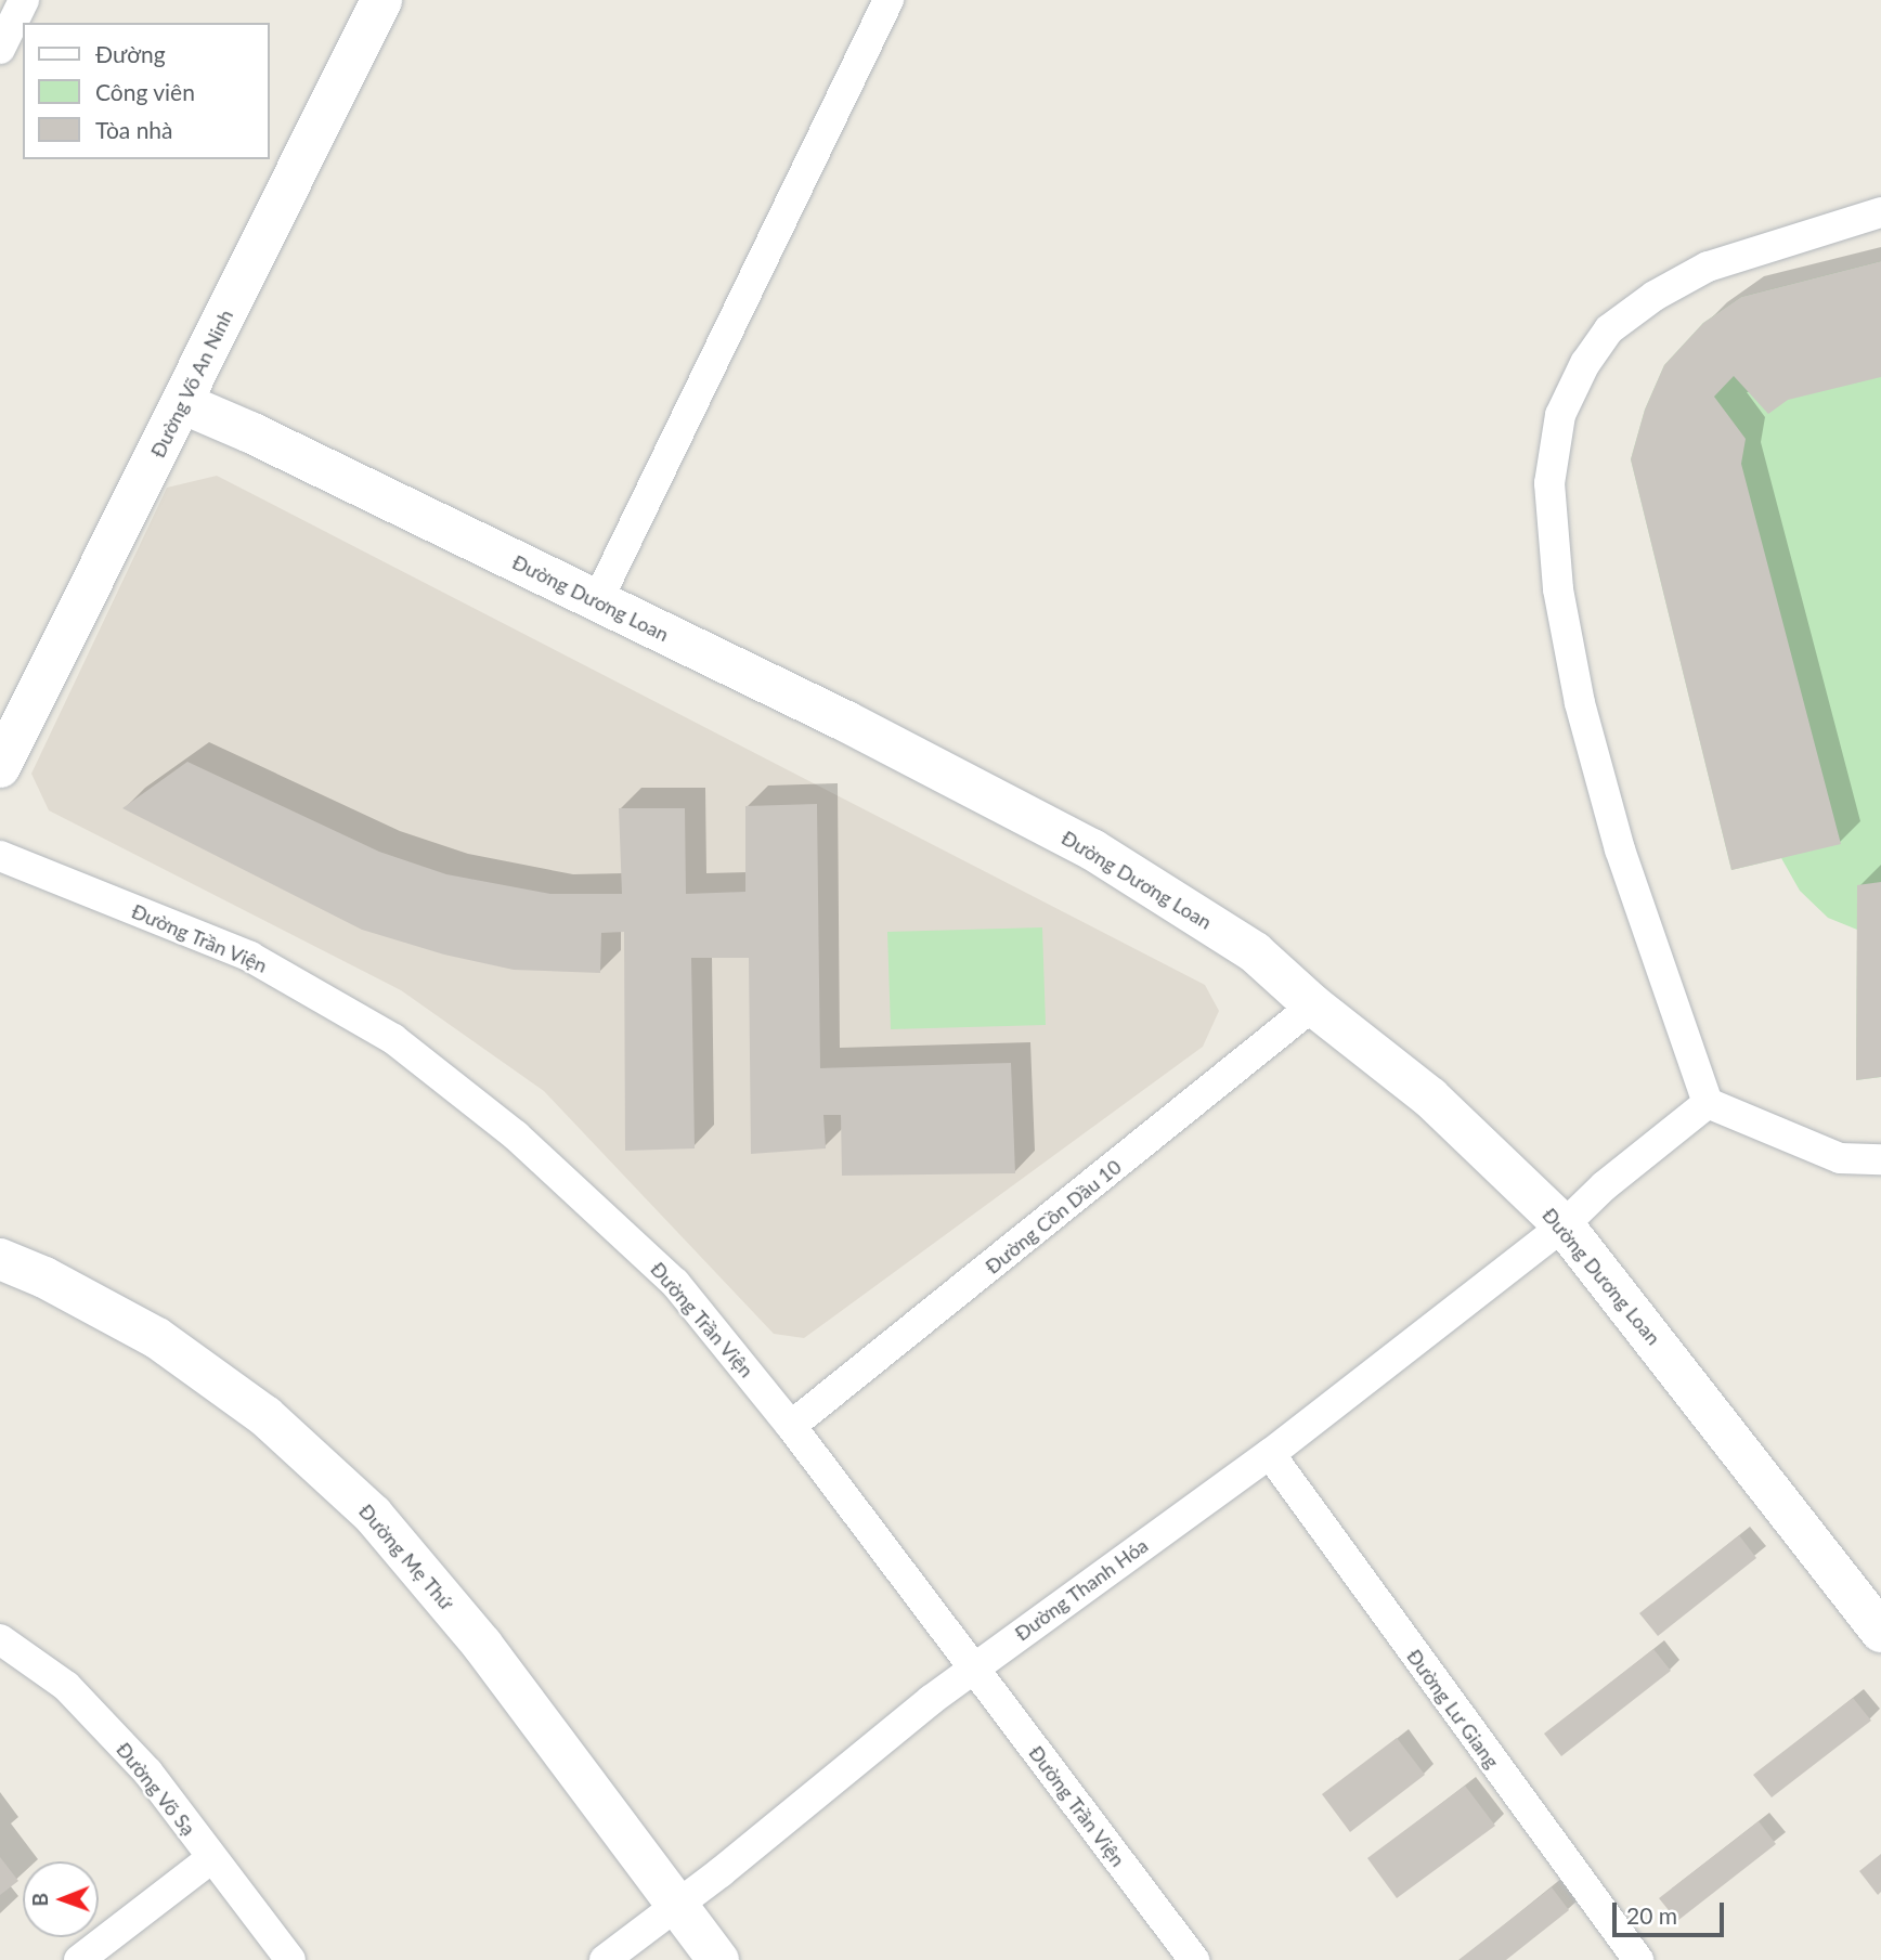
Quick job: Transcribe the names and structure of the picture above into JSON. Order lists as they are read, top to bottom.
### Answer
{
  "streets": {
    "street": [
      "Đường Võ An Ninh",
      "Đường Dương Loan",
      "Đường Trần Viện",
      "Đường Cồn Dầu 10",
      "Đường Mẹ Thứ",
      "Đường Thanh Hóa",
      "Đường Lư Giang",
      "Đường Võ Sạ"
    ]
  },
  "crossings": [
    ["Đường Võ An Ninh", "Đường Dương Loan"],
    ["Đường Dương Loan", "Đường Cồn Dầu 10"],
    ["Đường Dương Loan", "Đường Thanh Hóa"],
    ["Đường Trần Viện", "Đường Cồn Dầu 10"],
    ["Đường Trần Viện", "Đường Thanh Hóa"],
    ["Đường Mẹ Thứ", "Đường Thanh Hóa"],
    ["Đường Thanh Hóa", "Đường Lư Giang"]
  ],
  "legend": ["Đường", "Công viên", "Tòa nhà"],
  "scale_bar": "20 m",
  "north": "left"
}
